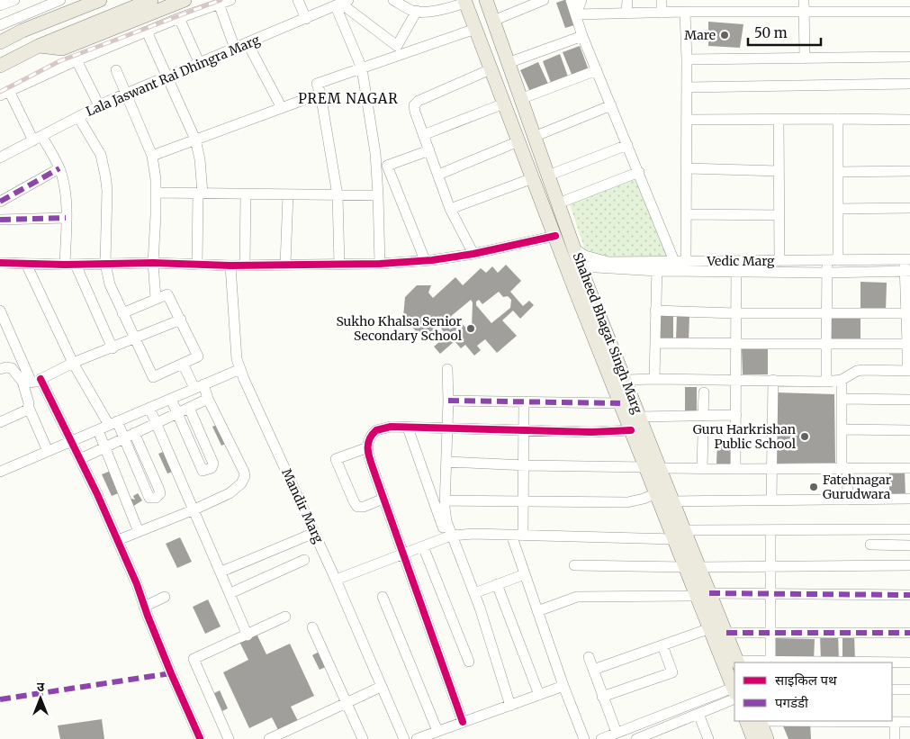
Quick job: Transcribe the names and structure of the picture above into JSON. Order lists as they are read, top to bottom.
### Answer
{
  "streets": {
    "main road": ["Shaheed Bhagat Singh Marg"],
    "street": ["Lala Jaswant Rai Dhingra Marg", "Vedic Marg", "Mandir Marg"]
  },
  "crossings": [
    ["Vedic Marg", "Shaheed Bhagat Singh Marg"]
  ],
  "districts": ["PREM NAGAR"],
  "places": [
    "Mare",
    "Sukho Khalsa Senior Secondary School",
    "Guru Harkrishan Public School",
    "Fatehnagar Gurudwara"
  ],
  "legend": ["साइकिल पथ", "पगडंडी"],
  "scale_bar": "50 m",
  "north": "top"
}
